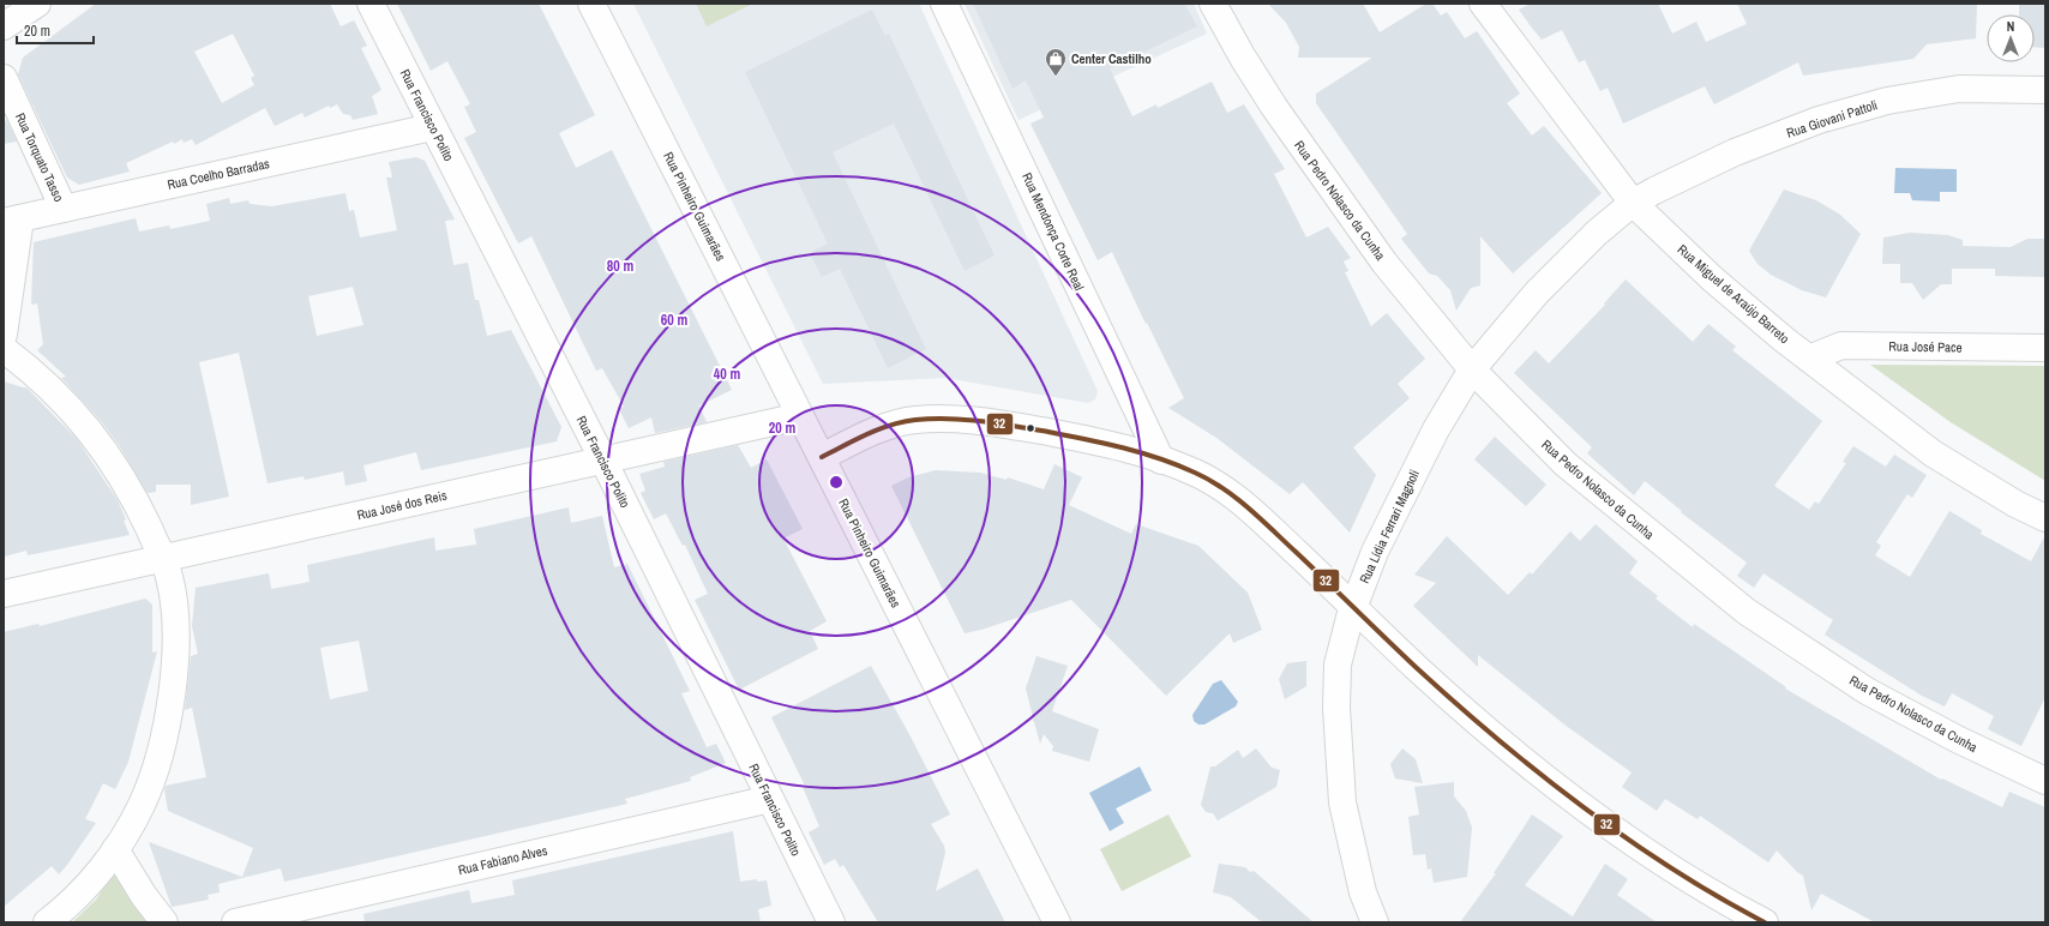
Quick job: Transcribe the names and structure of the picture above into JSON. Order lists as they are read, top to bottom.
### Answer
{
  "streets": {
    "street": [
      "Rua Francisco Polito",
      "Rua Giovani Pattoli",
      "Rua Torquato Tasso",
      "Rua Coelho Barradas",
      "Rua Pedro Nolasco da Cunha",
      "Rua Pinheiro Guimarães",
      "Rua Mendonça Corte Real",
      "Rua Miguel de Araújo Barreto",
      "Rua José Pace",
      "Rua José dos Reis",
      "Rua Lídia Ferrari Magnoli",
      "Rua Fabiano Alves"
    ]
  },
  "crossings": [
    ["Rua Francisco Polito", "Rua Coelho Barradas"],
    ["Rua Francisco Polito", "Rua José dos Reis"],
    ["Rua Francisco Polito", "Rua Fabiano Alves"],
    ["Rua Giovani Pattoli", "Rua Miguel de Araújo Barreto"],
    ["Rua Giovani Pattoli", "Rua Lídia Ferrari Magnoli"],
    ["Rua Torquato Tasso", "Rua Coelho Barradas"],
    ["Rua Pedro Nolasco da Cunha", "Rua Lídia Ferrari Magnoli"],
    ["Rua Pinheiro Guimarães", "Rua José dos Reis"],
    ["Rua Miguel de Araújo Barreto", "Rua José Pace"],
    ["Rua Miguel de Araújo Barreto", "Rua Lídia Ferrari Magnoli"]
  ],
  "places": {
    "shop": ["Center Castilho"]
  },
  "lines": ["transit line 32"],
  "scale_bar": "20 m",
  "north": "top",
  "rings": [
    "80 m",
    "60 m",
    "40 m",
    "20 m"
  ]
}
